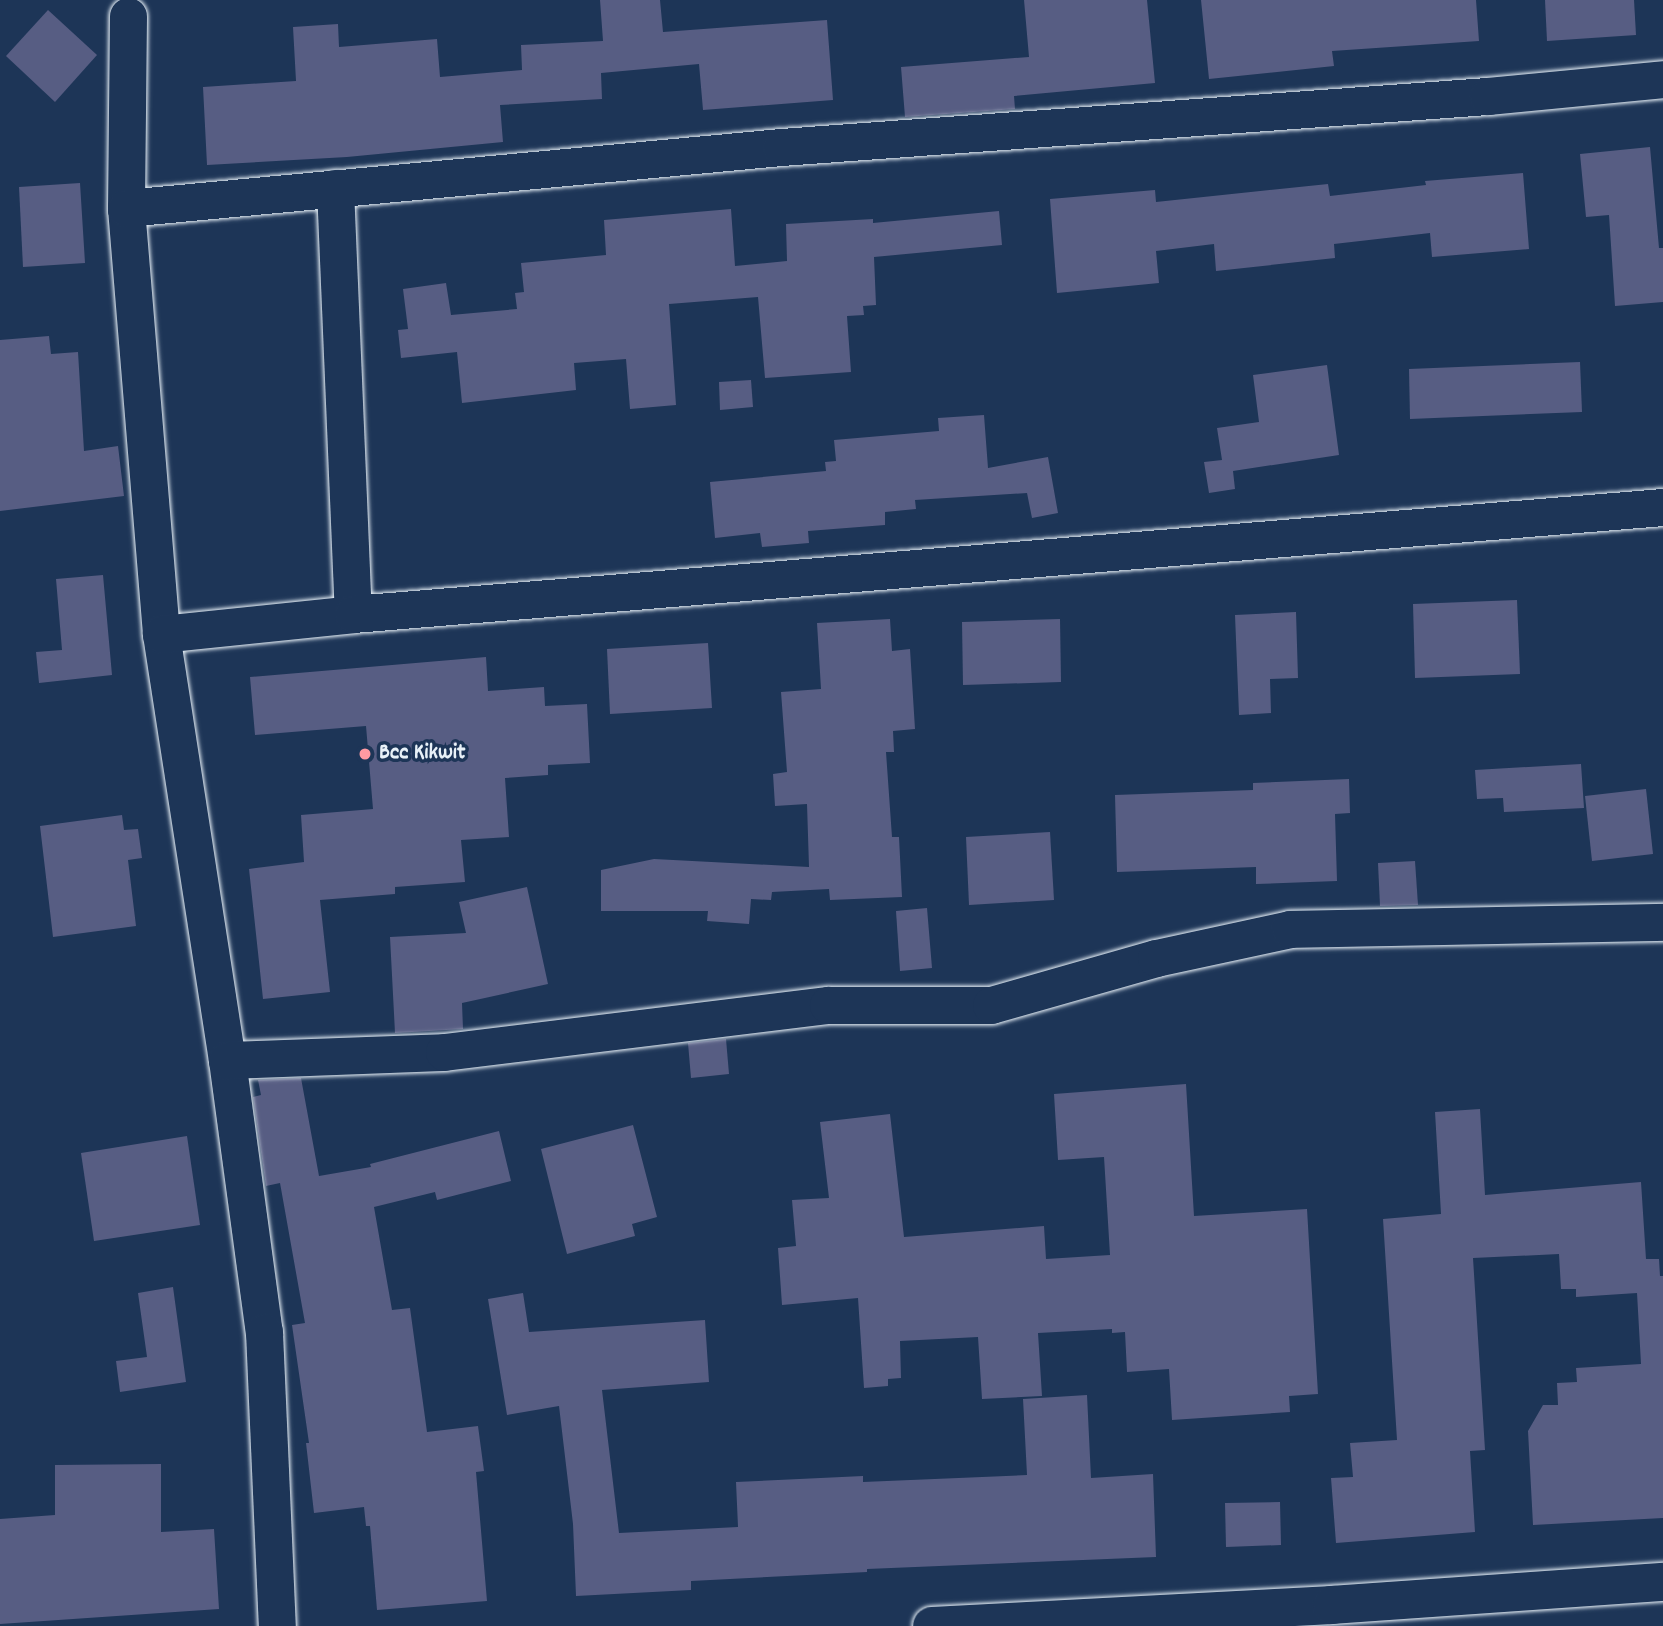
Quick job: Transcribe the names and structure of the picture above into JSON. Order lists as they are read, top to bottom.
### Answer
{
  "places": ["Bcc Kikwit"]
}
